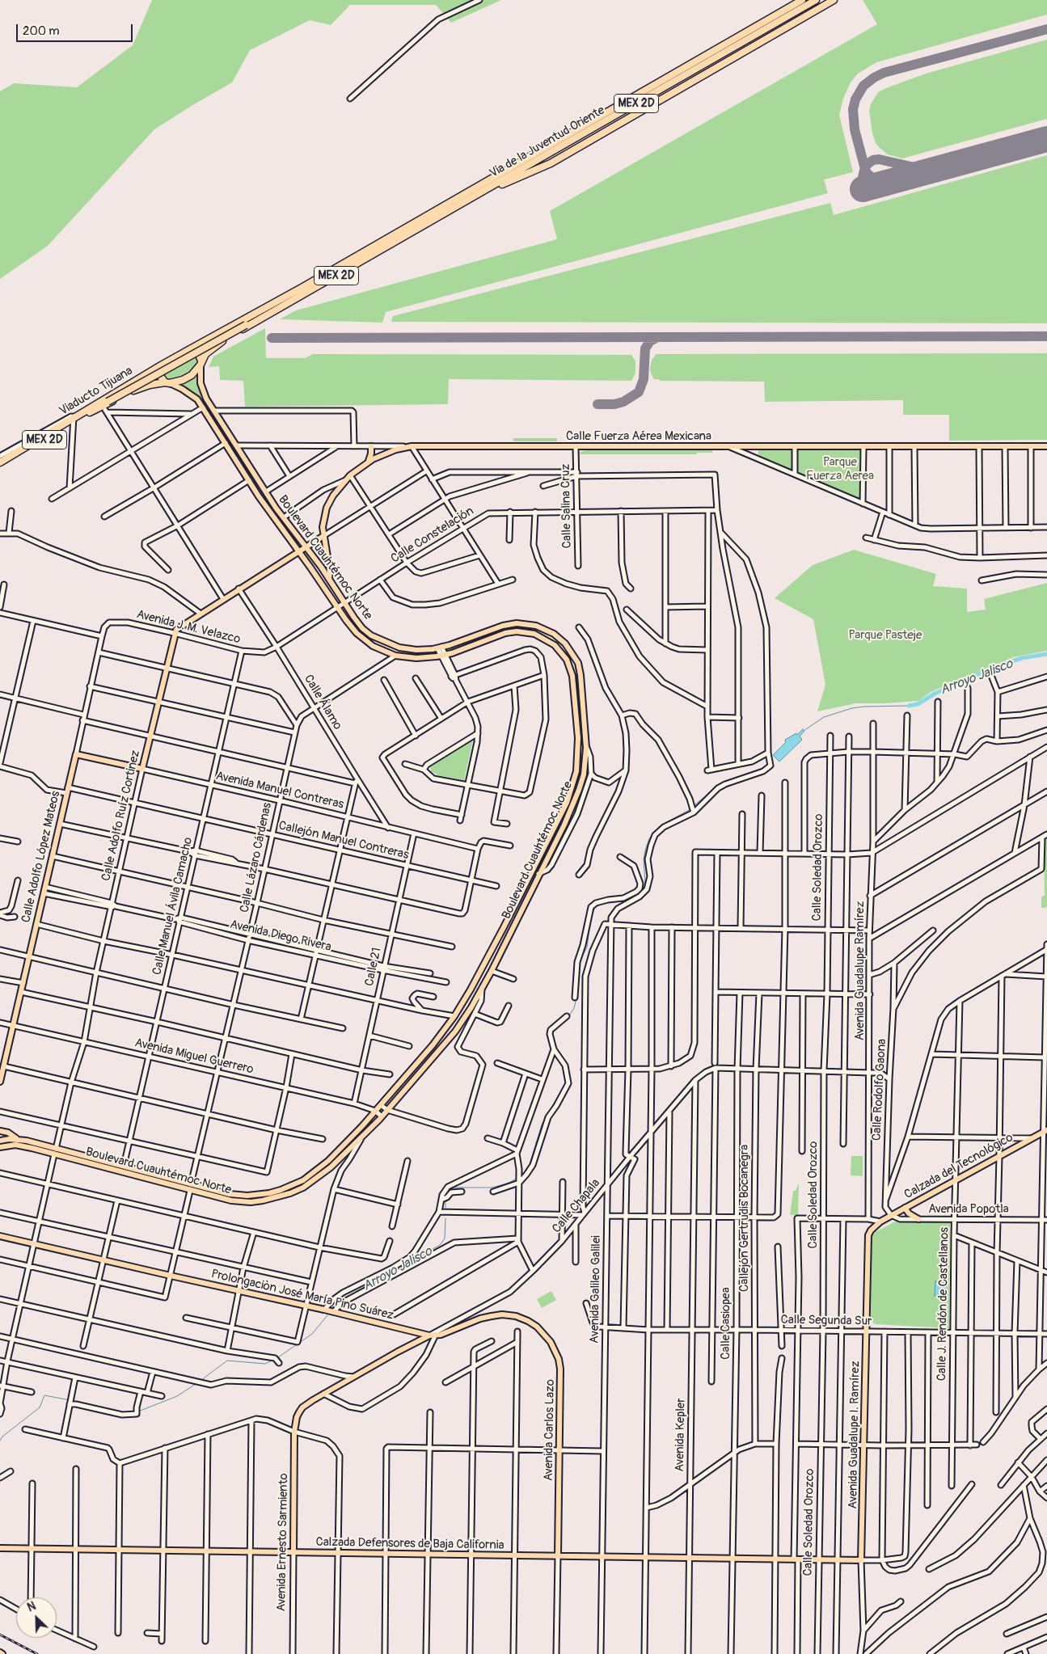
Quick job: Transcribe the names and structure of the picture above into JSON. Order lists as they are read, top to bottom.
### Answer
{
  "streets": {
    "highway": ["MEX 2D", "Via de la Juventud Oriente", "Viaducto Tijuana"],
    "main road": [
      "Calle Fuerza Aérea Mexicana",
      "Boulevard Cuauhtémoc Norte",
      "Avenida Manuel Contreras",
      "Calle Adolfo Ruíz Cortinez",
      "Calle Adolfo López Mateos",
      "Calzada del Tecnológico",
      "Calle Chapala",
      "Prolongaciòn José María Pino Suárez",
      "Avenida Carlos Lazo",
      "Avenida Guadalupe I. Ramírez",
      "Avenida Ernesto Sarmiento",
      "Calzada Defensores de Baja California"
    ],
    "street": [
      "Calle Salina Cruz",
      "Calle Constelación",
      "Avenida J. M. Velazco",
      "Calle Álamo",
      "Callejón Manuel Contreras",
      "Calle Lázaro Cárdenas",
      "Calle Soledad Orozco",
      "Calle Manuel Ávila Camacho",
      "Avenida Diego Rivera",
      "Calle 21",
      "Avenida Guadalupe Ramírez",
      "Avenida Miguel Guerrero",
      "Calle Rodolfo Gaona",
      "Avenida Popotla",
      "Callejón Gertrudis Bocanegra",
      "Avenida Galileo Galilei",
      "Calle J. Rendón de Castellanos",
      "Calle Segunda Sur",
      "Calle Casiopea",
      "Avenida Kepler"
    ]
  },
  "crossings": [
    ["MEX 2D", "Via de la Juventud Oriente"],
    ["MEX 2D", "Viaducto Tijuana"],
    ["MEX 2D", "Boulevard Cuauhtémoc Norte"],
    ["Via de la Juventud Oriente", "Viaducto Tijuana"],
    ["Calle Fuerza Aérea Mexicana", "Calle Salina Cruz"],
    ["Calle Fuerza Aérea Mexicana", "Boulevard Cuauhtémoc Norte"],
    ["Calle Salina Cruz", "Calle Constelación"],
    ["Calle Constelación", "Boulevard Cuauhtémoc Norte"],
    ["Calle Constelación", "Avenida J. M. Velazco"],
    ["Calle Constelación", "Calle Álamo"],
    ["Boulevard Cuauhtémoc Norte", "Calle Adolfo Ruíz Cortinez"],
    ["Boulevard Cuauhtémoc Norte", "Calle Lázaro Cárdenas"],
    ["Boulevard Cuauhtémoc Norte", "Calle Manuel Ávila Camacho"],
    ["Boulevard Cuauhtémoc Norte", "Avenida Miguel Guerrero"],
    ["Avenida J. M. Velazco", "Calle Álamo"],
    ["Avenida J. M. Velazco", "Calle Adolfo Ruíz Cortinez"],
    ["Avenida J. M. Velazco", "Calle Adolfo López Mateos"],
    ["Avenida J. M. Velazco", "Calle Manuel Ávila Camacho"],
    ["Calle Álamo", "Avenida Manuel Contreras"],
    ["Calle Álamo", "Calle Lázaro Cárdenas"],
    ["Avenida Manuel Contreras", "Calle Adolfo Ruíz Cortinez"],
    ["Avenida Manuel Contreras", "Calle Adolfo López Mateos"],
    ["Avenida Manuel Contreras", "Calle Lázaro Cárdenas"],
    ["Avenida Manuel Contreras", "Calle Manuel Ávila Camacho"],
    ["Avenida Manuel Contreras", "Calle 21"],
    ["Calle Adolfo Ruíz Cortinez", "Callejón Manuel Contreras"],
    ["Calle Adolfo Ruíz Cortinez", "Avenida Diego Rivera"],
    ["Calle Adolfo Ruíz Cortinez", "Avenida Miguel Guerrero"],
    ["Calle Adolfo Ruíz Cortinez", "Prolongaciòn José María Pino Suárez"],
    ["Callejón Manuel Contreras", "Calle Adolfo López Mateos"],
    ["Callejón Manuel Contreras", "Calle Lázaro Cárdenas"],
    ["Callejón Manuel Contreras", "Calle Manuel Ávila Camacho"],
    ["Callejón Manuel Contreras", "Calle 21"],
    ["Calle Adolfo López Mateos", "Avenida Diego Rivera"],
    ["Calle Adolfo López Mateos", "Avenida Miguel Guerrero"],
    ["Calle Lázaro Cárdenas", "Avenida Diego Rivera"],
    ["Calle Lázaro Cárdenas", "Avenida Miguel Guerrero"],
    ["Calle Soledad Orozco", "Calle Segunda Sur"],
    ["Calle Soledad Orozco", "Calzada Defensores de Baja California"],
    ["Calle Manuel Ávila Camacho", "Avenida Diego Rivera"],
    ["Calle Manuel Ávila Camacho", "Avenida Miguel Guerrero"],
    ["Avenida Diego Rivera", "Calle 21"],
    ["Calle 21", "Avenida Miguel Guerrero"],
    ["Calle Rodolfo Gaona", "Calzada del Tecnológico"],
    ["Calle Rodolfo Gaona", "Avenida Popotla"],
    ["Calzada del Tecnológico", "Avenida Popotla"],
    ["Calzada del Tecnológico", "Calle J. Rendón de Castellanos"],
    ["Calzada del Tecnológico", "Avenida Guadalupe I. Ramírez"],
    ["Calle Chapala", "Avenida Galileo Galilei"],
    ["Calle Chapala", "Prolongaciòn José María Pino Suárez"],
    ["Calle Chapala", "Avenida Carlos Lazo"],
    ["Calle Chapala", "Avenida Kepler"],
    ["Calle Chapala", "Avenida Ernesto Sarmiento"],
    ["Avenida Popotla", "Calle J. Rendón de Castellanos"],
    ["Callejón Gertrudis Bocanegra", "Calle Segunda Sur"],
    ["Avenida Galileo Galilei", "Calle Segunda Sur"],
    ["Avenida Galileo Galilei", "Calzada Defensores de Baja California"],
    ["Prolongaciòn José María Pino Suárez", "Avenida Carlos Lazo"],
    ["Calle J. Rendón de Castellanos", "Calle Segunda Sur"],
    ["Calle Segunda Sur", "Calle Casiopea"],
    ["Calle Segunda Sur", "Avenida Kepler"],
    ["Calle Segunda Sur", "Avenida Guadalupe I. Ramírez"],
    ["Calle Casiopea", "Calzada Defensores de Baja California"],
    ["Avenida Carlos Lazo", "Calzada Defensores de Baja California"],
    ["Avenida Kepler", "Calzada Defensores de Baja California"],
    ["Avenida Guadalupe I. Ramírez", "Calzada Defensores de Baja California"],
    ["Avenida Ernesto Sarmiento", "Calzada Defensores de Baja California"]
  ],
  "water": ["Arroyo Jalisco"],
  "parks": ["Parque Fuerza Aerea", "Parque Pasteje"],
  "scale_bar": "200 m",
  "north": "top left"
}
